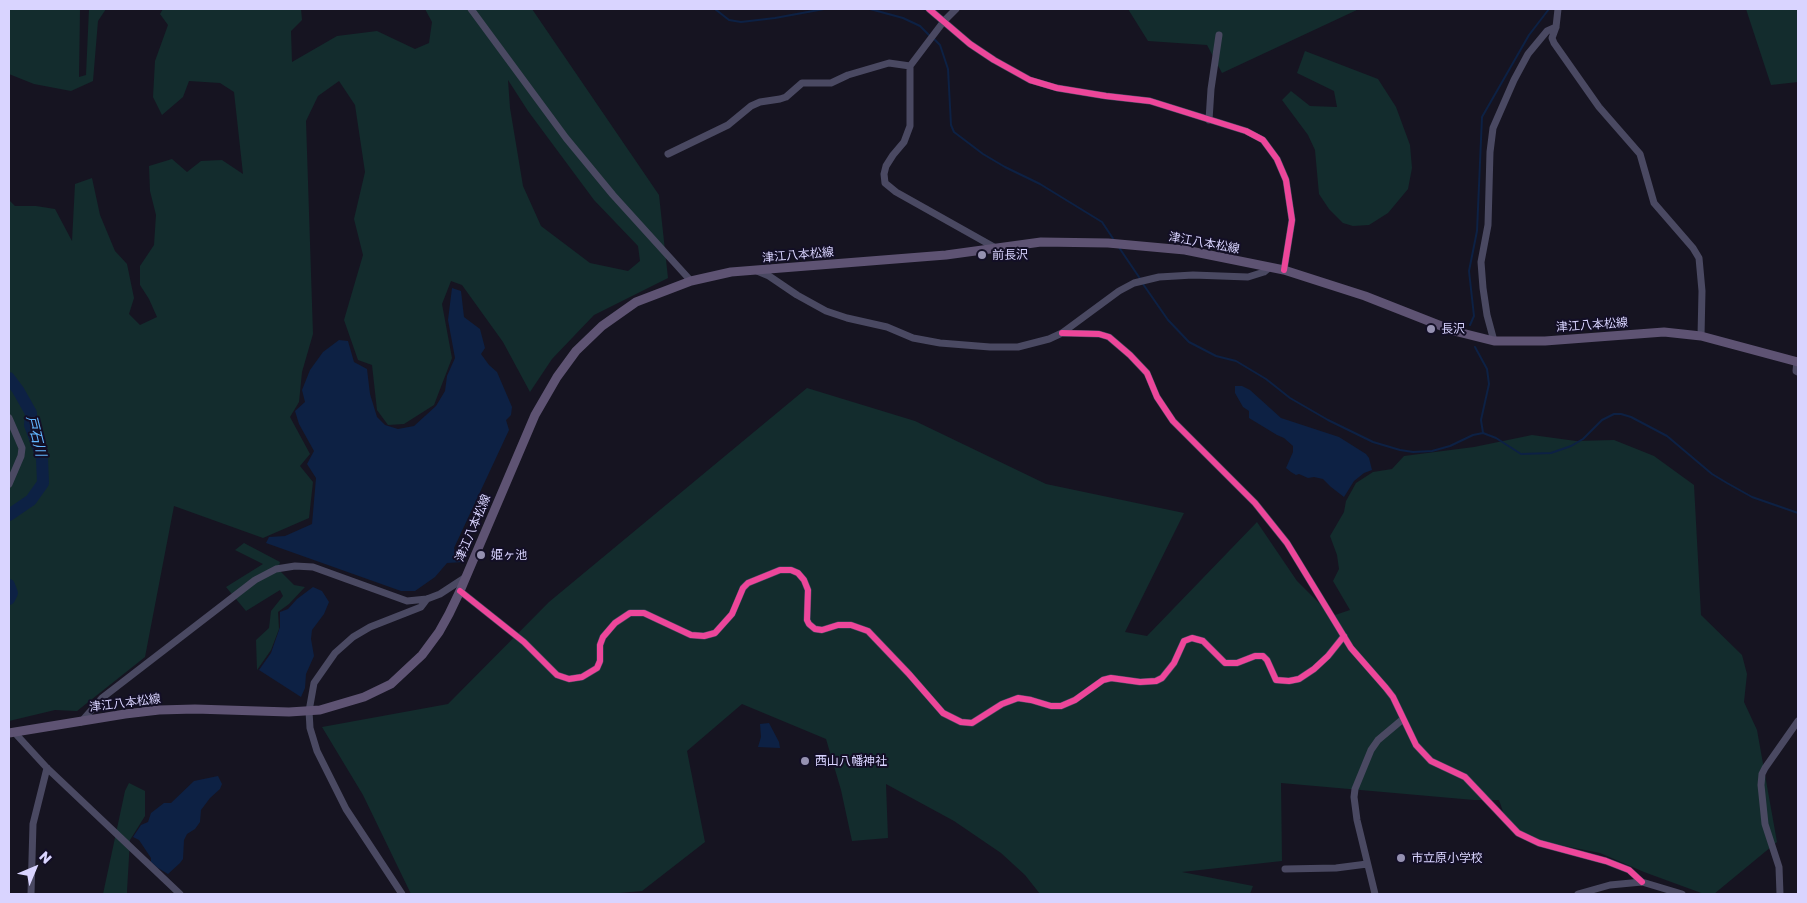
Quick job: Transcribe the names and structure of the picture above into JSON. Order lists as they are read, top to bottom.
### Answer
{
  "streets": {
    "main road": ["津江八本松線"]
  },
  "water": ["戸石川"],
  "places": [
    "前長沢",
    "長沢",
    "姫ヶ池",
    "西山八幡神社",
    "市立原小学校"
  ],
  "north": "top right"
}
